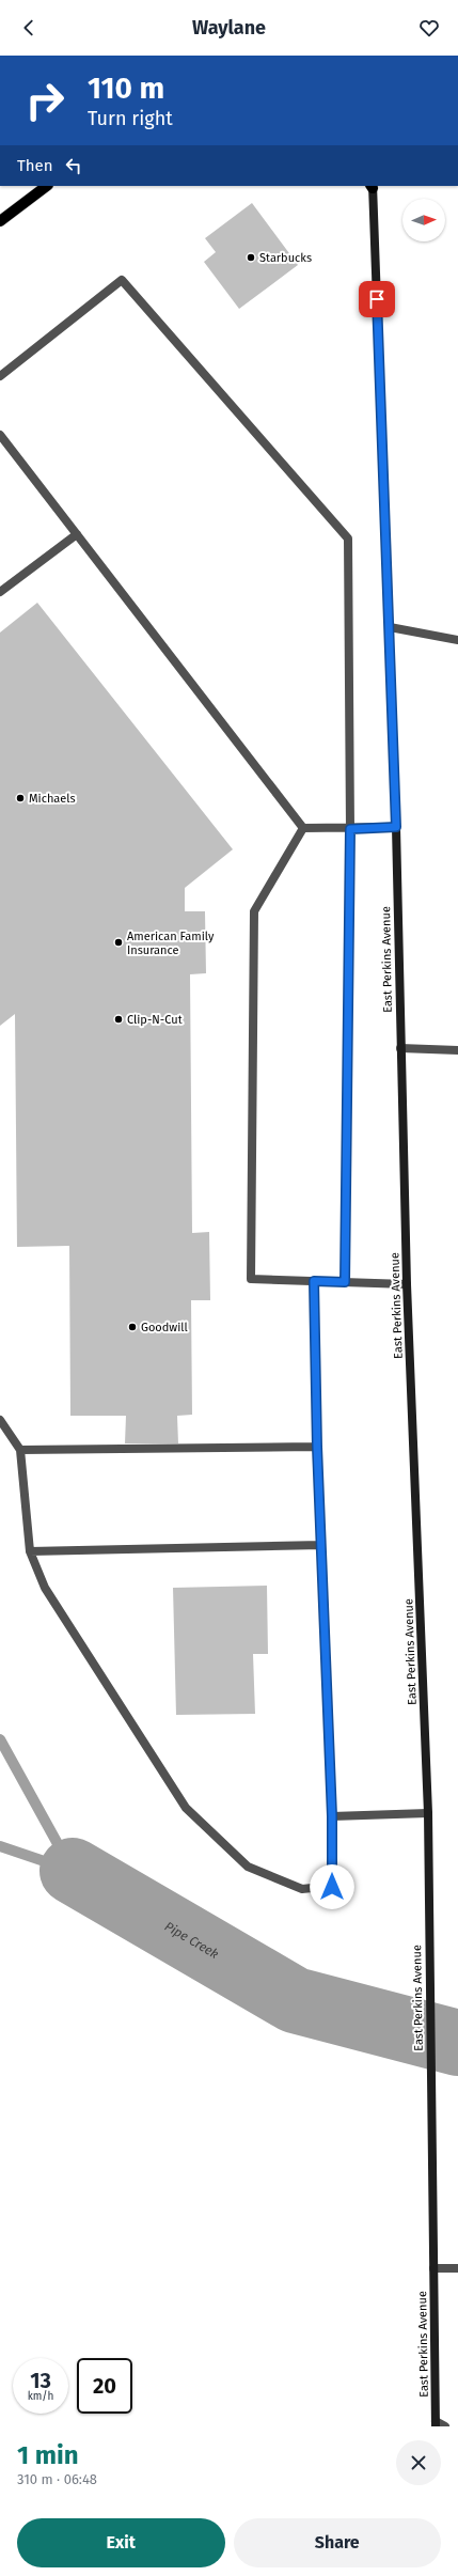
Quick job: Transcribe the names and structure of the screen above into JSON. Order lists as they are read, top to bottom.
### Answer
{
  "streets": {
    "main road": ["East Perkins Avenue"]
  },
  "water": ["Pipe Creek"],
  "places": [
    "Starbucks",
    "Michaels",
    "American Family Insurance",
    "Clip-N-Cut",
    "Goodwill"
  ],
  "north": "right",
  "page": {
    "header": "Waylane",
    "turn": ["110 m", "Turn right"],
    "then": "Then",
    "speed": "13 km/h",
    "limit": "20",
    "heading": ["1 min", "310 m · 06:48"],
    "buttons": ["Exit", "Share"]
  }
}
